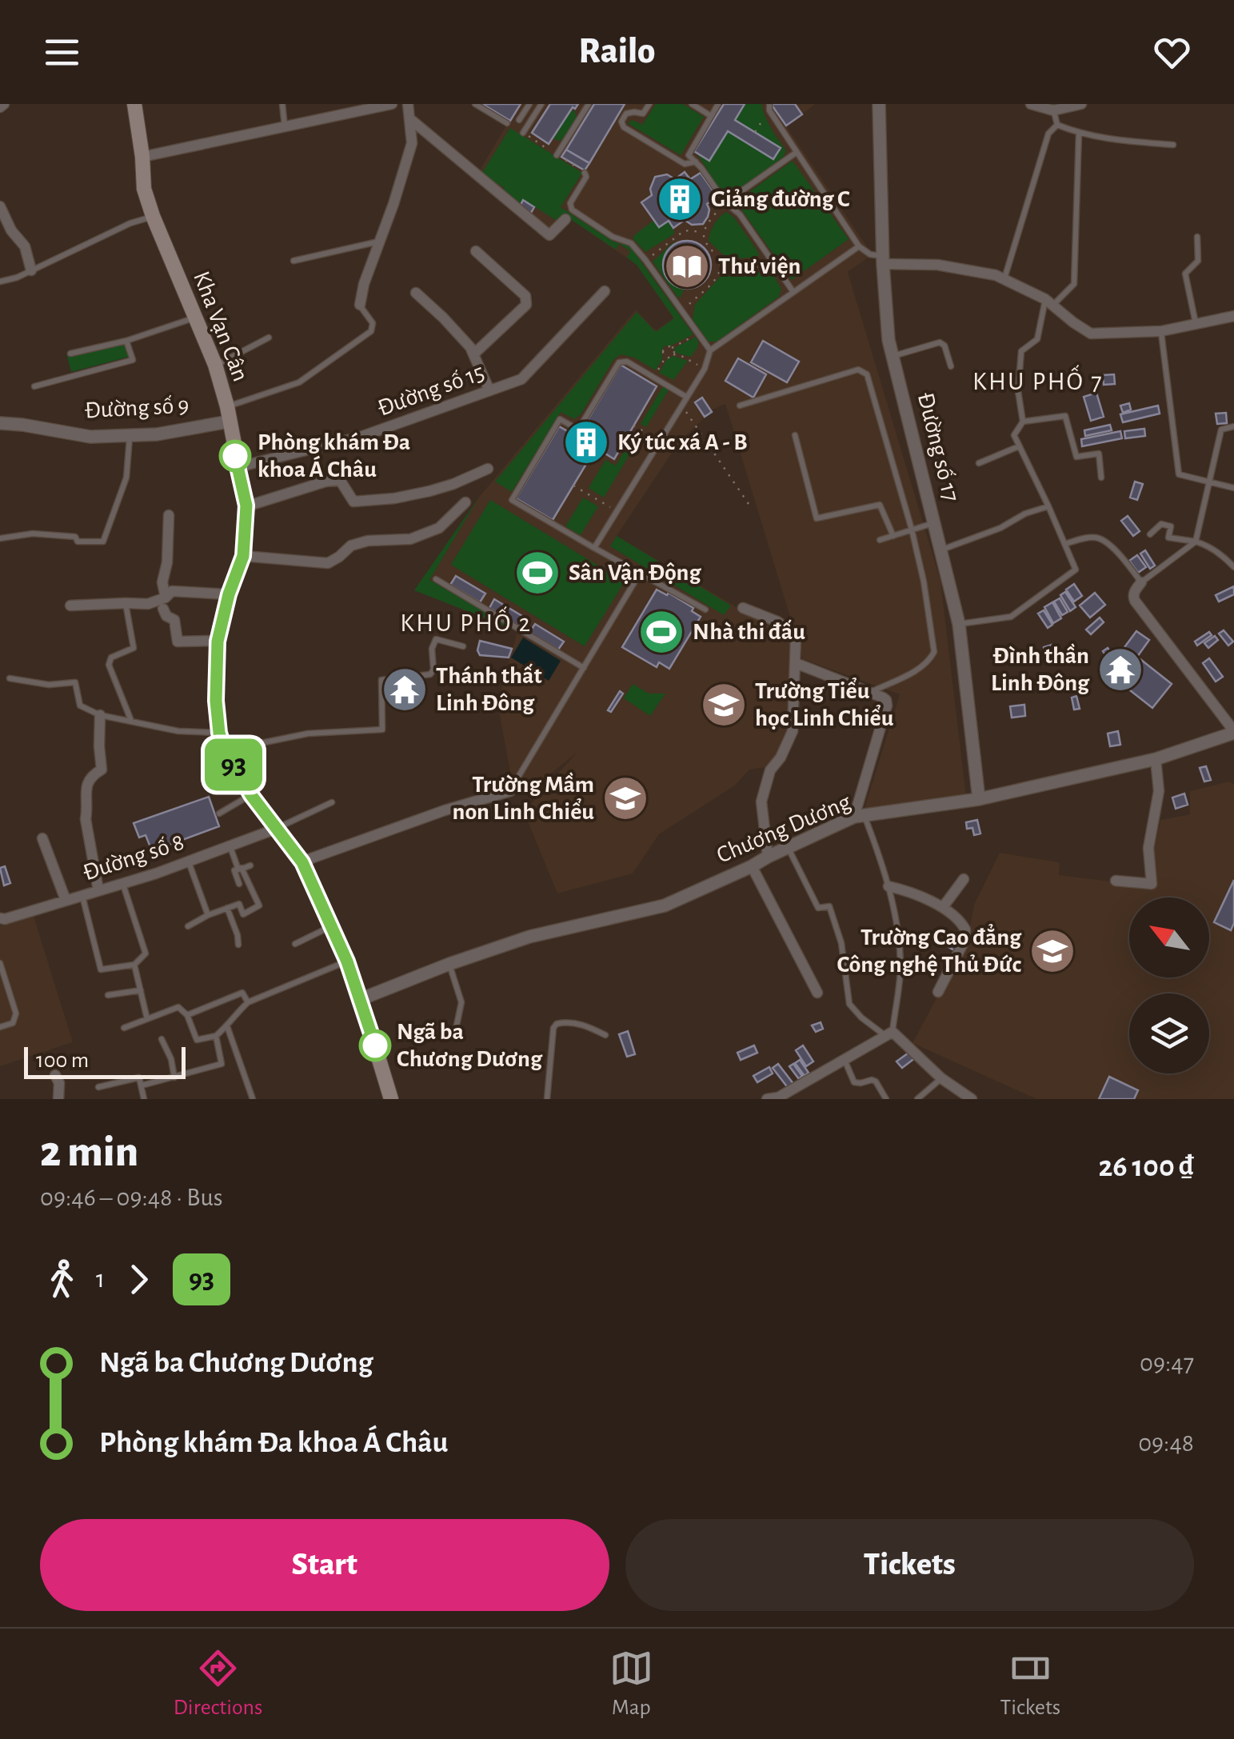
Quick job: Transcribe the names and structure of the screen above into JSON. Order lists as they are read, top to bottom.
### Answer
{
  "streets": {
    "main road": ["Kha Vạn Cân"],
    "street": [
      "Đường số 15",
      "Đường số 9",
      "Đường số 17",
      "Chương Dương",
      "Đường số 8"
    ]
  },
  "crossings": [
    ["Kha Vạn Cân", "Đường số 15"],
    ["Kha Vạn Cân", "Đường số 9"],
    ["Kha Vạn Cân", "Chương Dương"],
    ["Kha Vạn Cân", "Đường số 8"],
    ["Đường số 17", "Chương Dương"]
  ],
  "districts": ["KHU PHỐ 7", "KHU PHỐ 2"],
  "places": {
    "building": ["Giảng đường C", "Ký túc xá A - B"],
    "library": ["Thư viện"],
    "other": ["Phòng khám Đa khoa Á Châu", "Ngã ba Chương Dương"],
    "sports": ["Sân Vận Động", "Nhà thi đấu"],
    "temple": ["Đình thần Linh Đông", "Thánh thất Linh Đông"],
    "school or university": ["Trường Tiểu học Linh Chiểu", "Trường Mầm non Linh Chiểu", "Trường Cao đẳng Công nghệ Thủ Đức"]
  },
  "lines": ["bus line 93"],
  "scale_bar": "100 m",
  "north": "top left",
  "page": {
    "header": "Railo",
    "on_map": "93",
    "scale": "100 m",
    "heading": ["2 min", "09:46 – 09:48 · Bus", "26 100 ₫"],
    "legs": ["1", "93"],
    "list": [
      {
        "name": "Ngã ba Chương Dương",
        "value": "09:47"
      },
      {
        "name": "Phòng khám Đa khoa Á Châu",
        "value": "09:48"
      }
    ],
    "buttons": ["Start", "Tickets"],
    "tabs": ["Directions", "Map", "Tickets"]
  }
}
